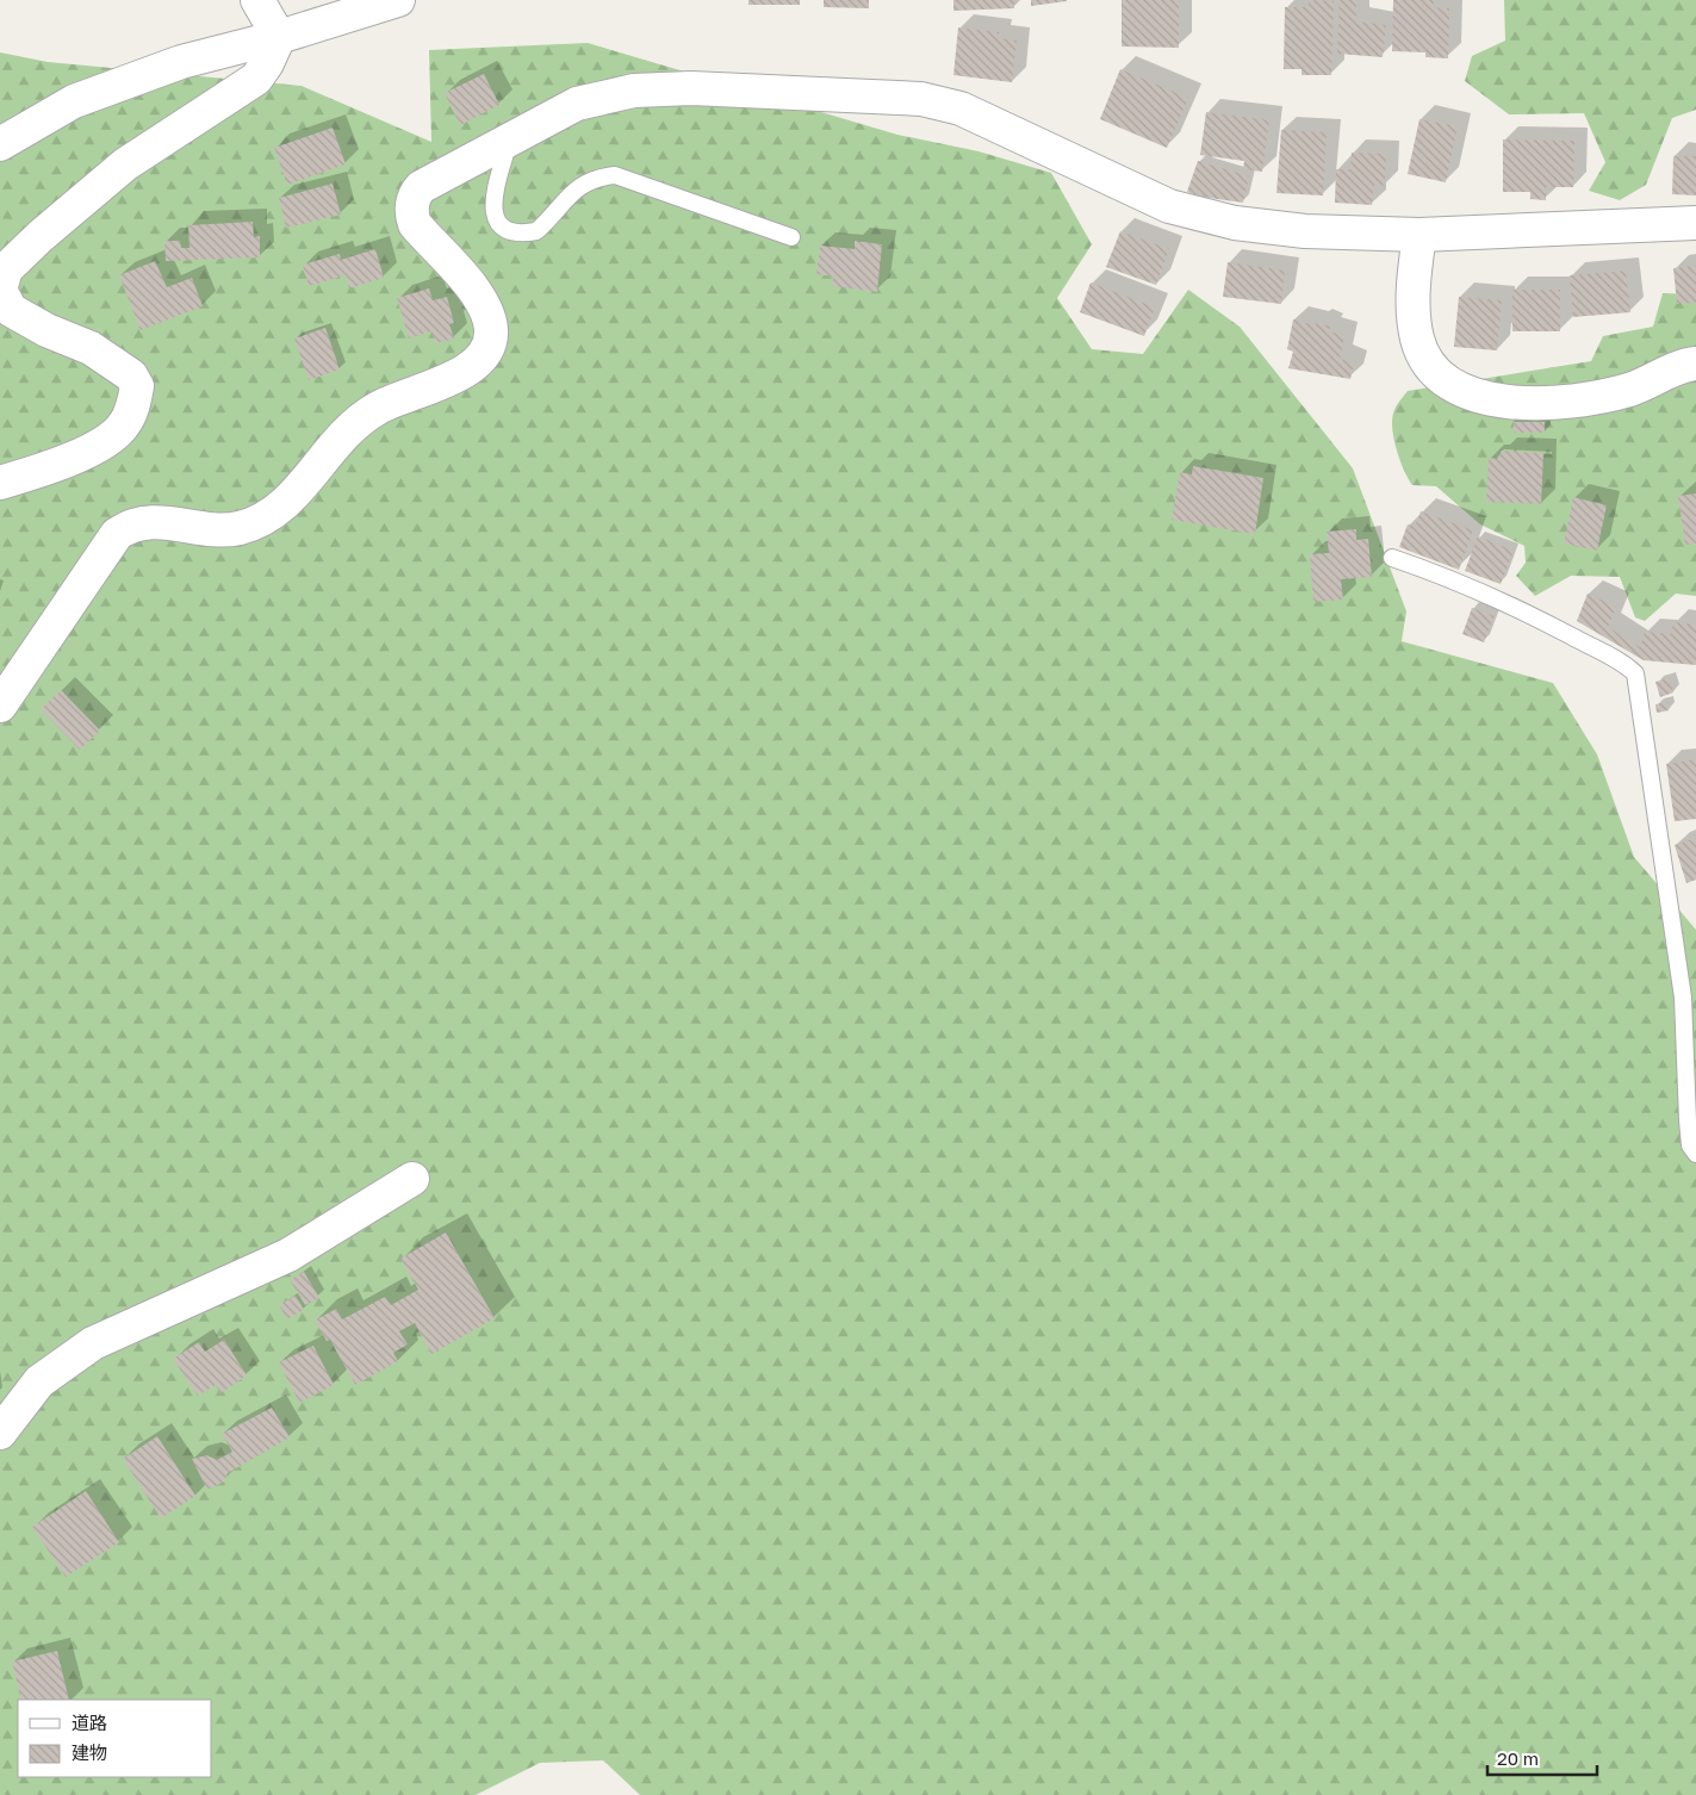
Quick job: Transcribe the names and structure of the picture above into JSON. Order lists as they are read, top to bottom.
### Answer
{
  "legend": ["道路", "建物"],
  "scale_bar": "20 m"
}
